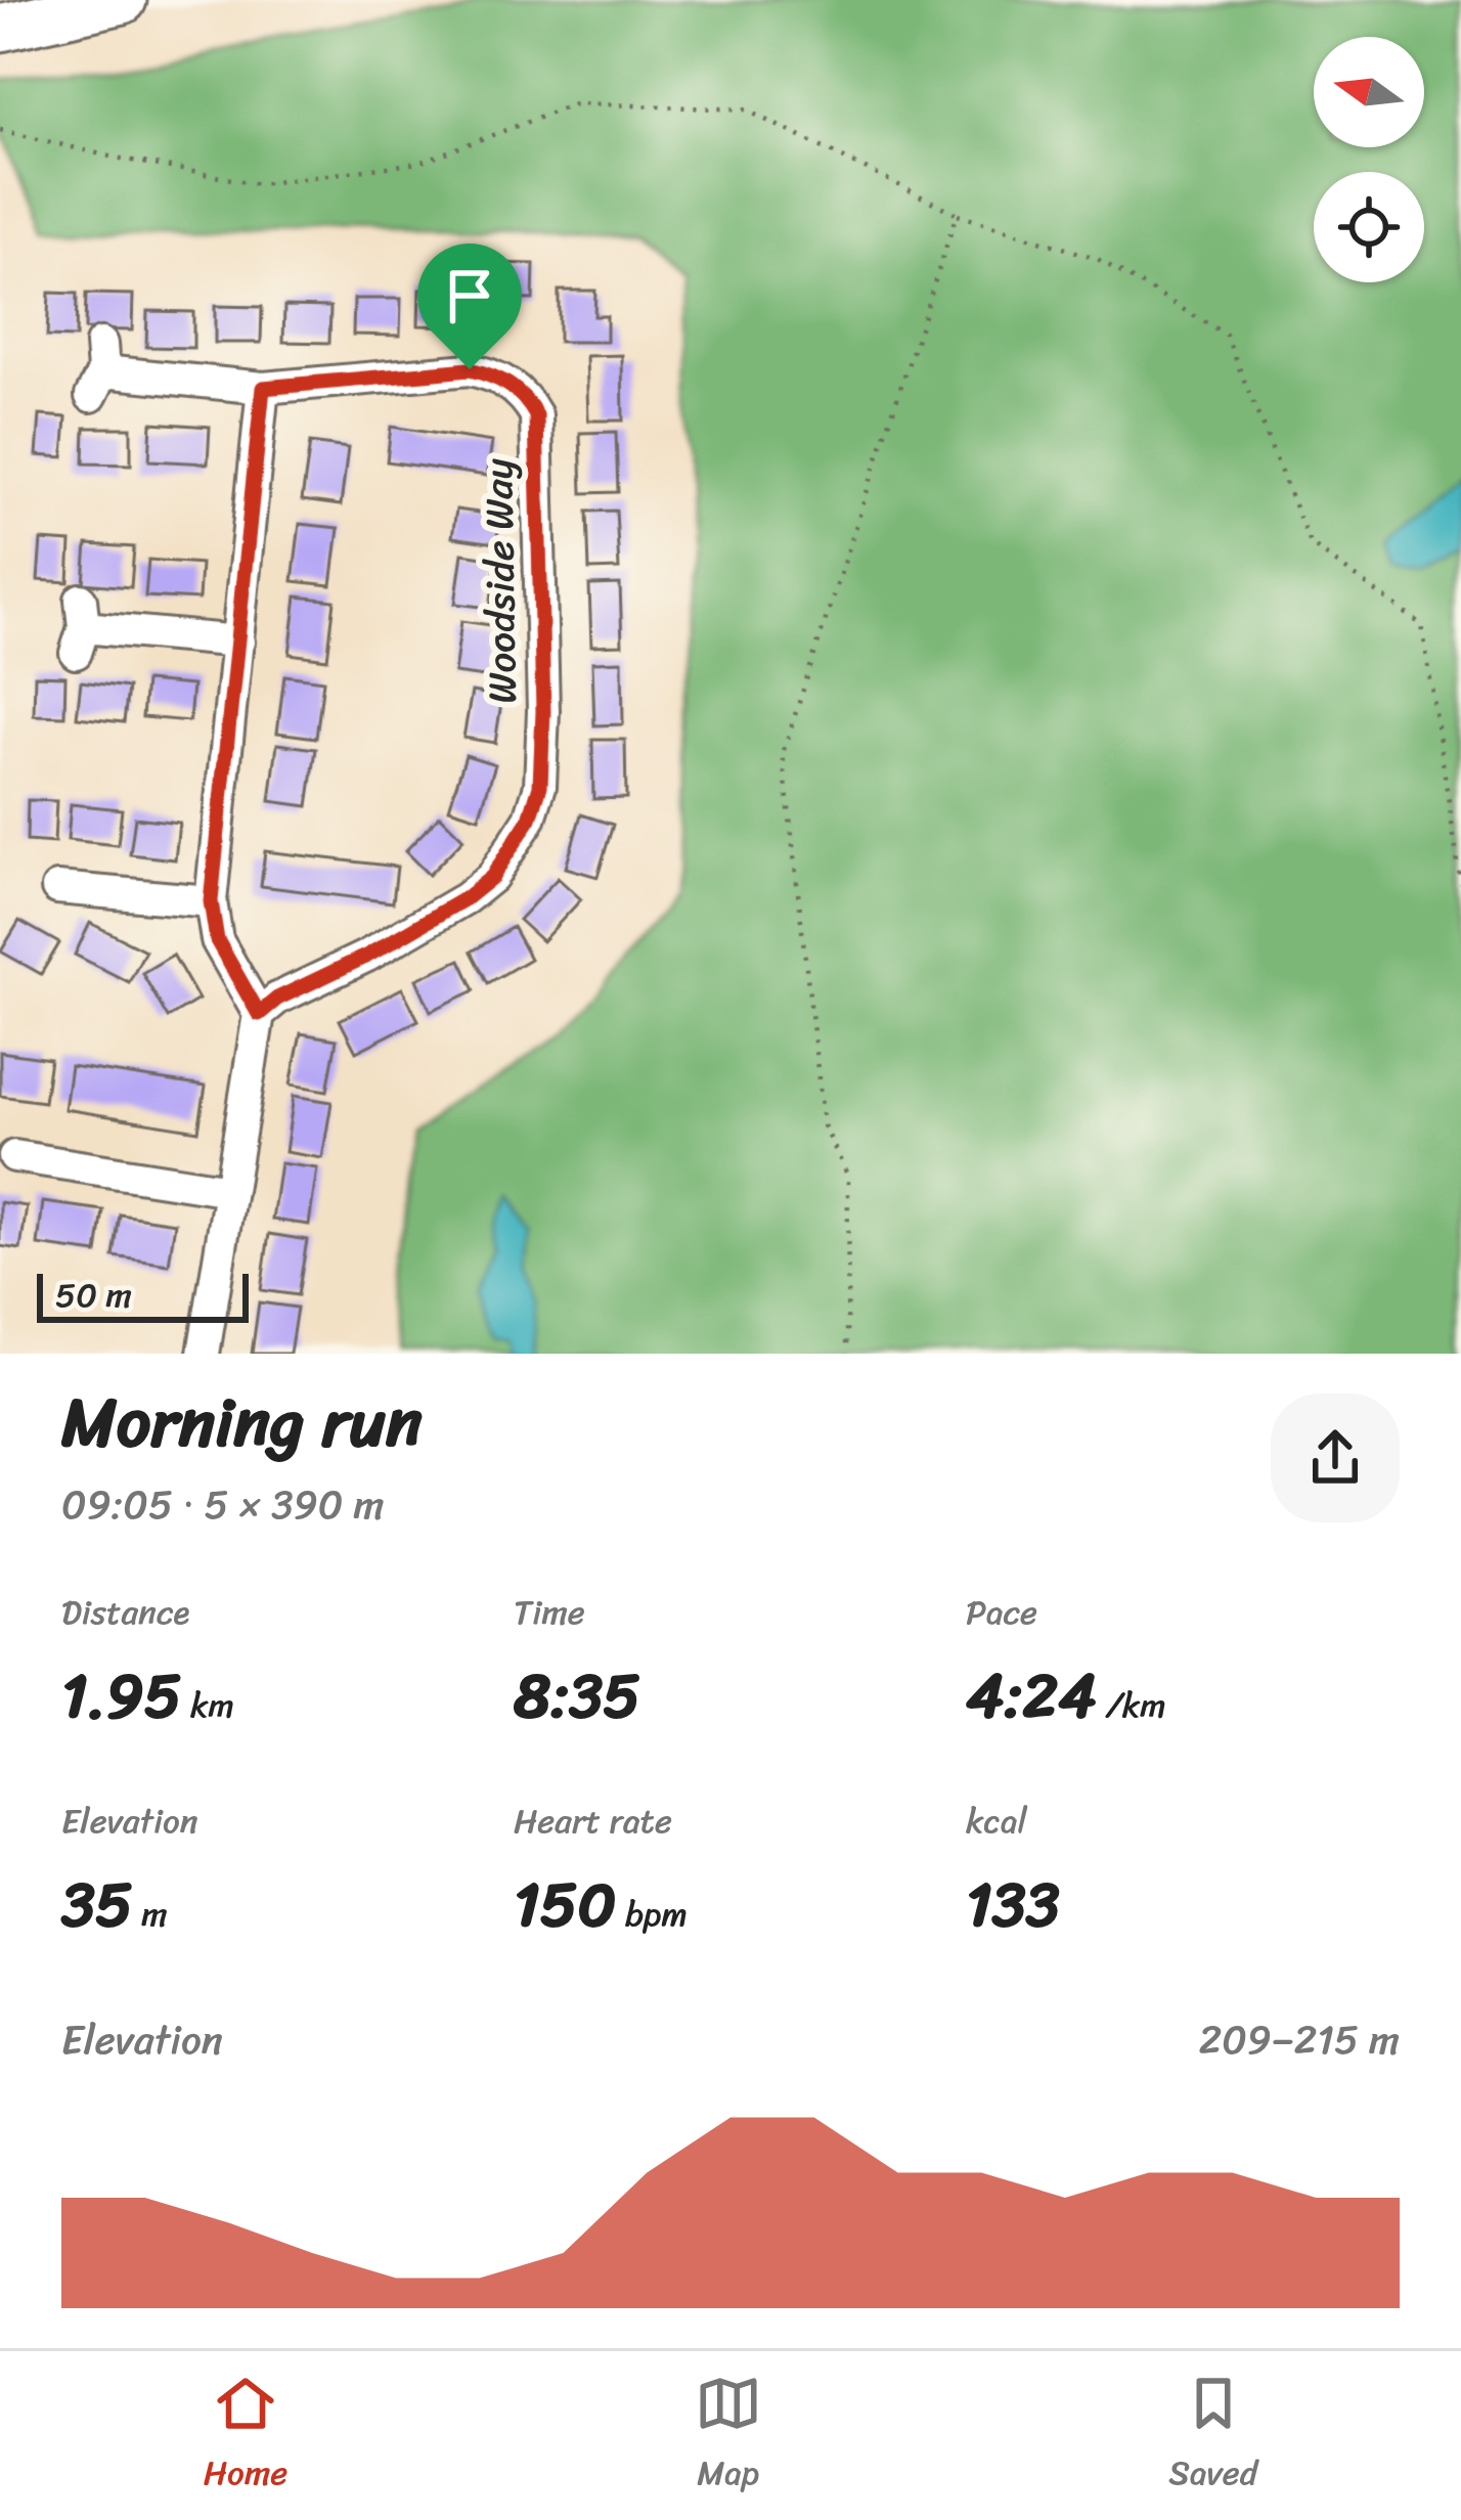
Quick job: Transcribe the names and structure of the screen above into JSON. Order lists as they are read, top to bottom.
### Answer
{
  "streets": {
    "street": ["Woodside Way"]
  },
  "scale_bar": "50 m",
  "north": "left",
  "page": {
    "scale": "50 m",
    "heading": ["Morning run", "09:05 · 5 × 390 m"],
    "stats": [
      ["Distance", "1.95 km"],
      ["Time", "8:35"],
      ["Pace", "4:24 /km"],
      ["Elevation", "35 m"],
      ["Heart rate", "150 bpm"],
      ["kcal", "133"]
    ],
    "chart": ["Elevation", "209–215 m"],
    "tabs": ["Home", "Map", "Saved"]
  }
}
